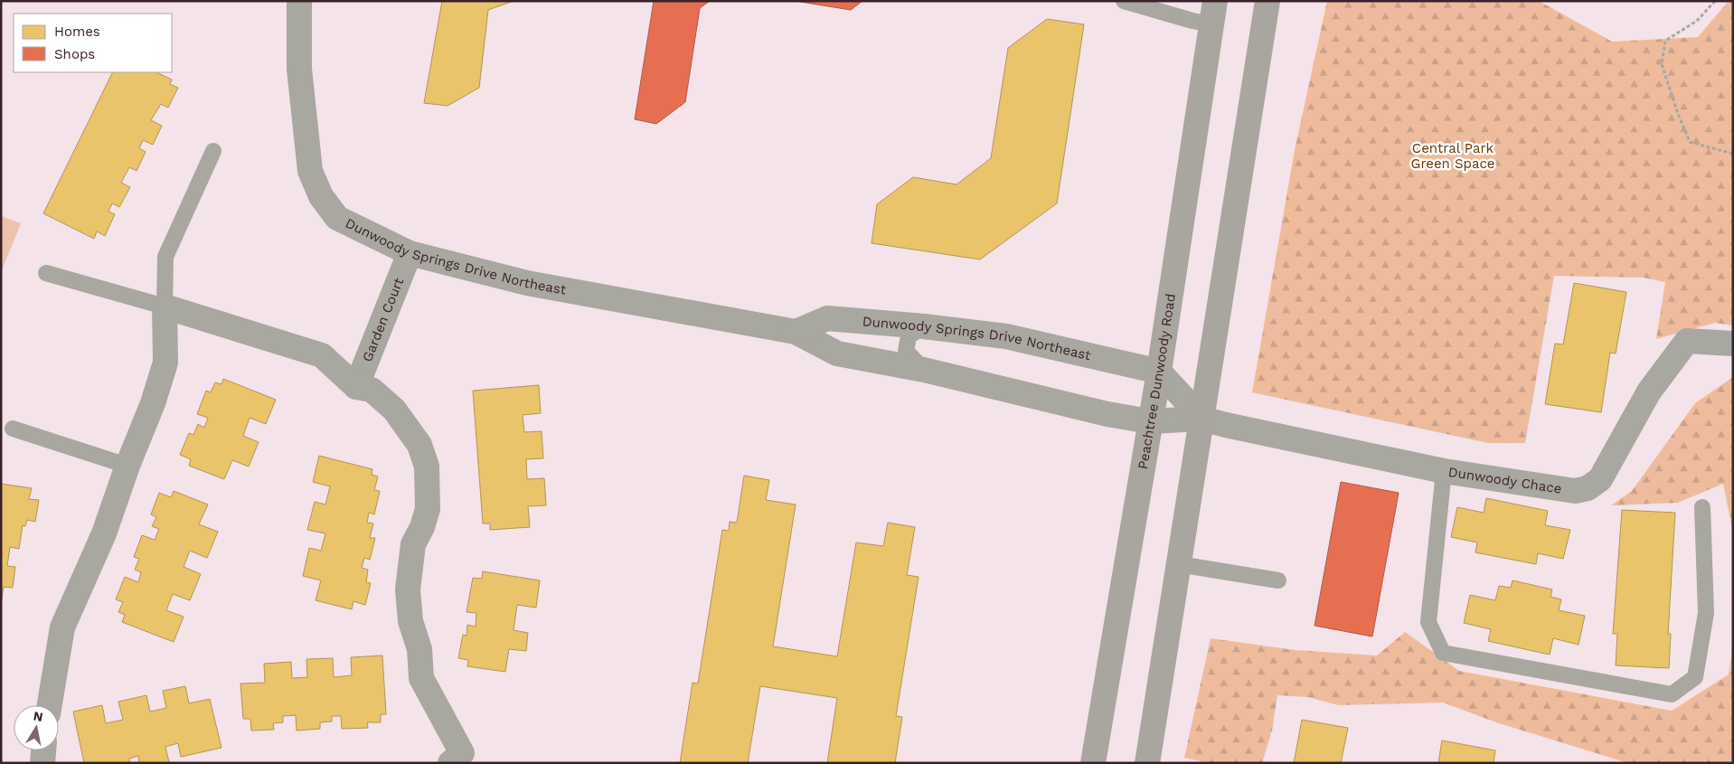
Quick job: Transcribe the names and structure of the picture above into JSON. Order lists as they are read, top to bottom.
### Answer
{
  "streets": {
    "main road": ["Peachtree Dunwoody Road"],
    "street": ["Dunwoody Springs Drive Northeast", "Garden Court", "Dunwoody Chace"]
  },
  "crossings": [
    ["Dunwoody Springs Drive Northeast", "Garden Court"],
    ["Dunwoody Springs Drive Northeast", "Peachtree Dunwoody Road"],
    ["Dunwoody Springs Drive Northeast", "Dunwoody Chace"],
    ["Peachtree Dunwoody Road", "Dunwoody Chace"]
  ],
  "parks": ["Central Park Green Space"],
  "legend": ["Homes", "Shops"],
  "north": "top"
}
